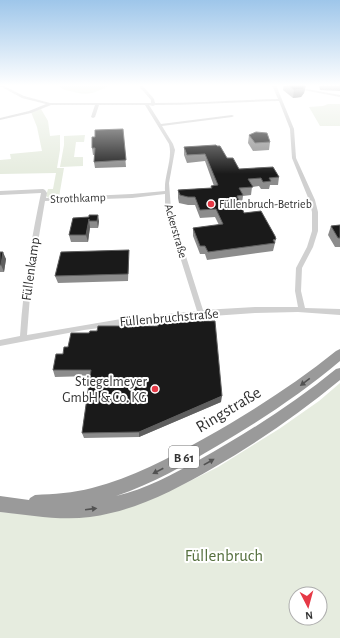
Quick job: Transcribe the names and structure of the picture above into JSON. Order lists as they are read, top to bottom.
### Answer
{
  "streets": {
    "highway": ["Ringstraße", "B 61"],
    "street": [
      "Strothkamp",
      "Ackerstraße",
      "Füllenkamp",
      "Füllenbruchstraße"
    ]
  },
  "crossings": [
    ["Strothkamp", "Ackerstraße"],
    ["Strothkamp", "Füllenkamp"],
    ["Ackerstraße", "Füllenbruchstraße"],
    ["Füllenkamp", "Füllenbruchstraße"]
  ],
  "parks": ["Füllenbruch"],
  "places": ["Füllenbruch-Betrieb", "Stiegelmeyer GmbH & Co. KG"],
  "north": "bottom"
}
